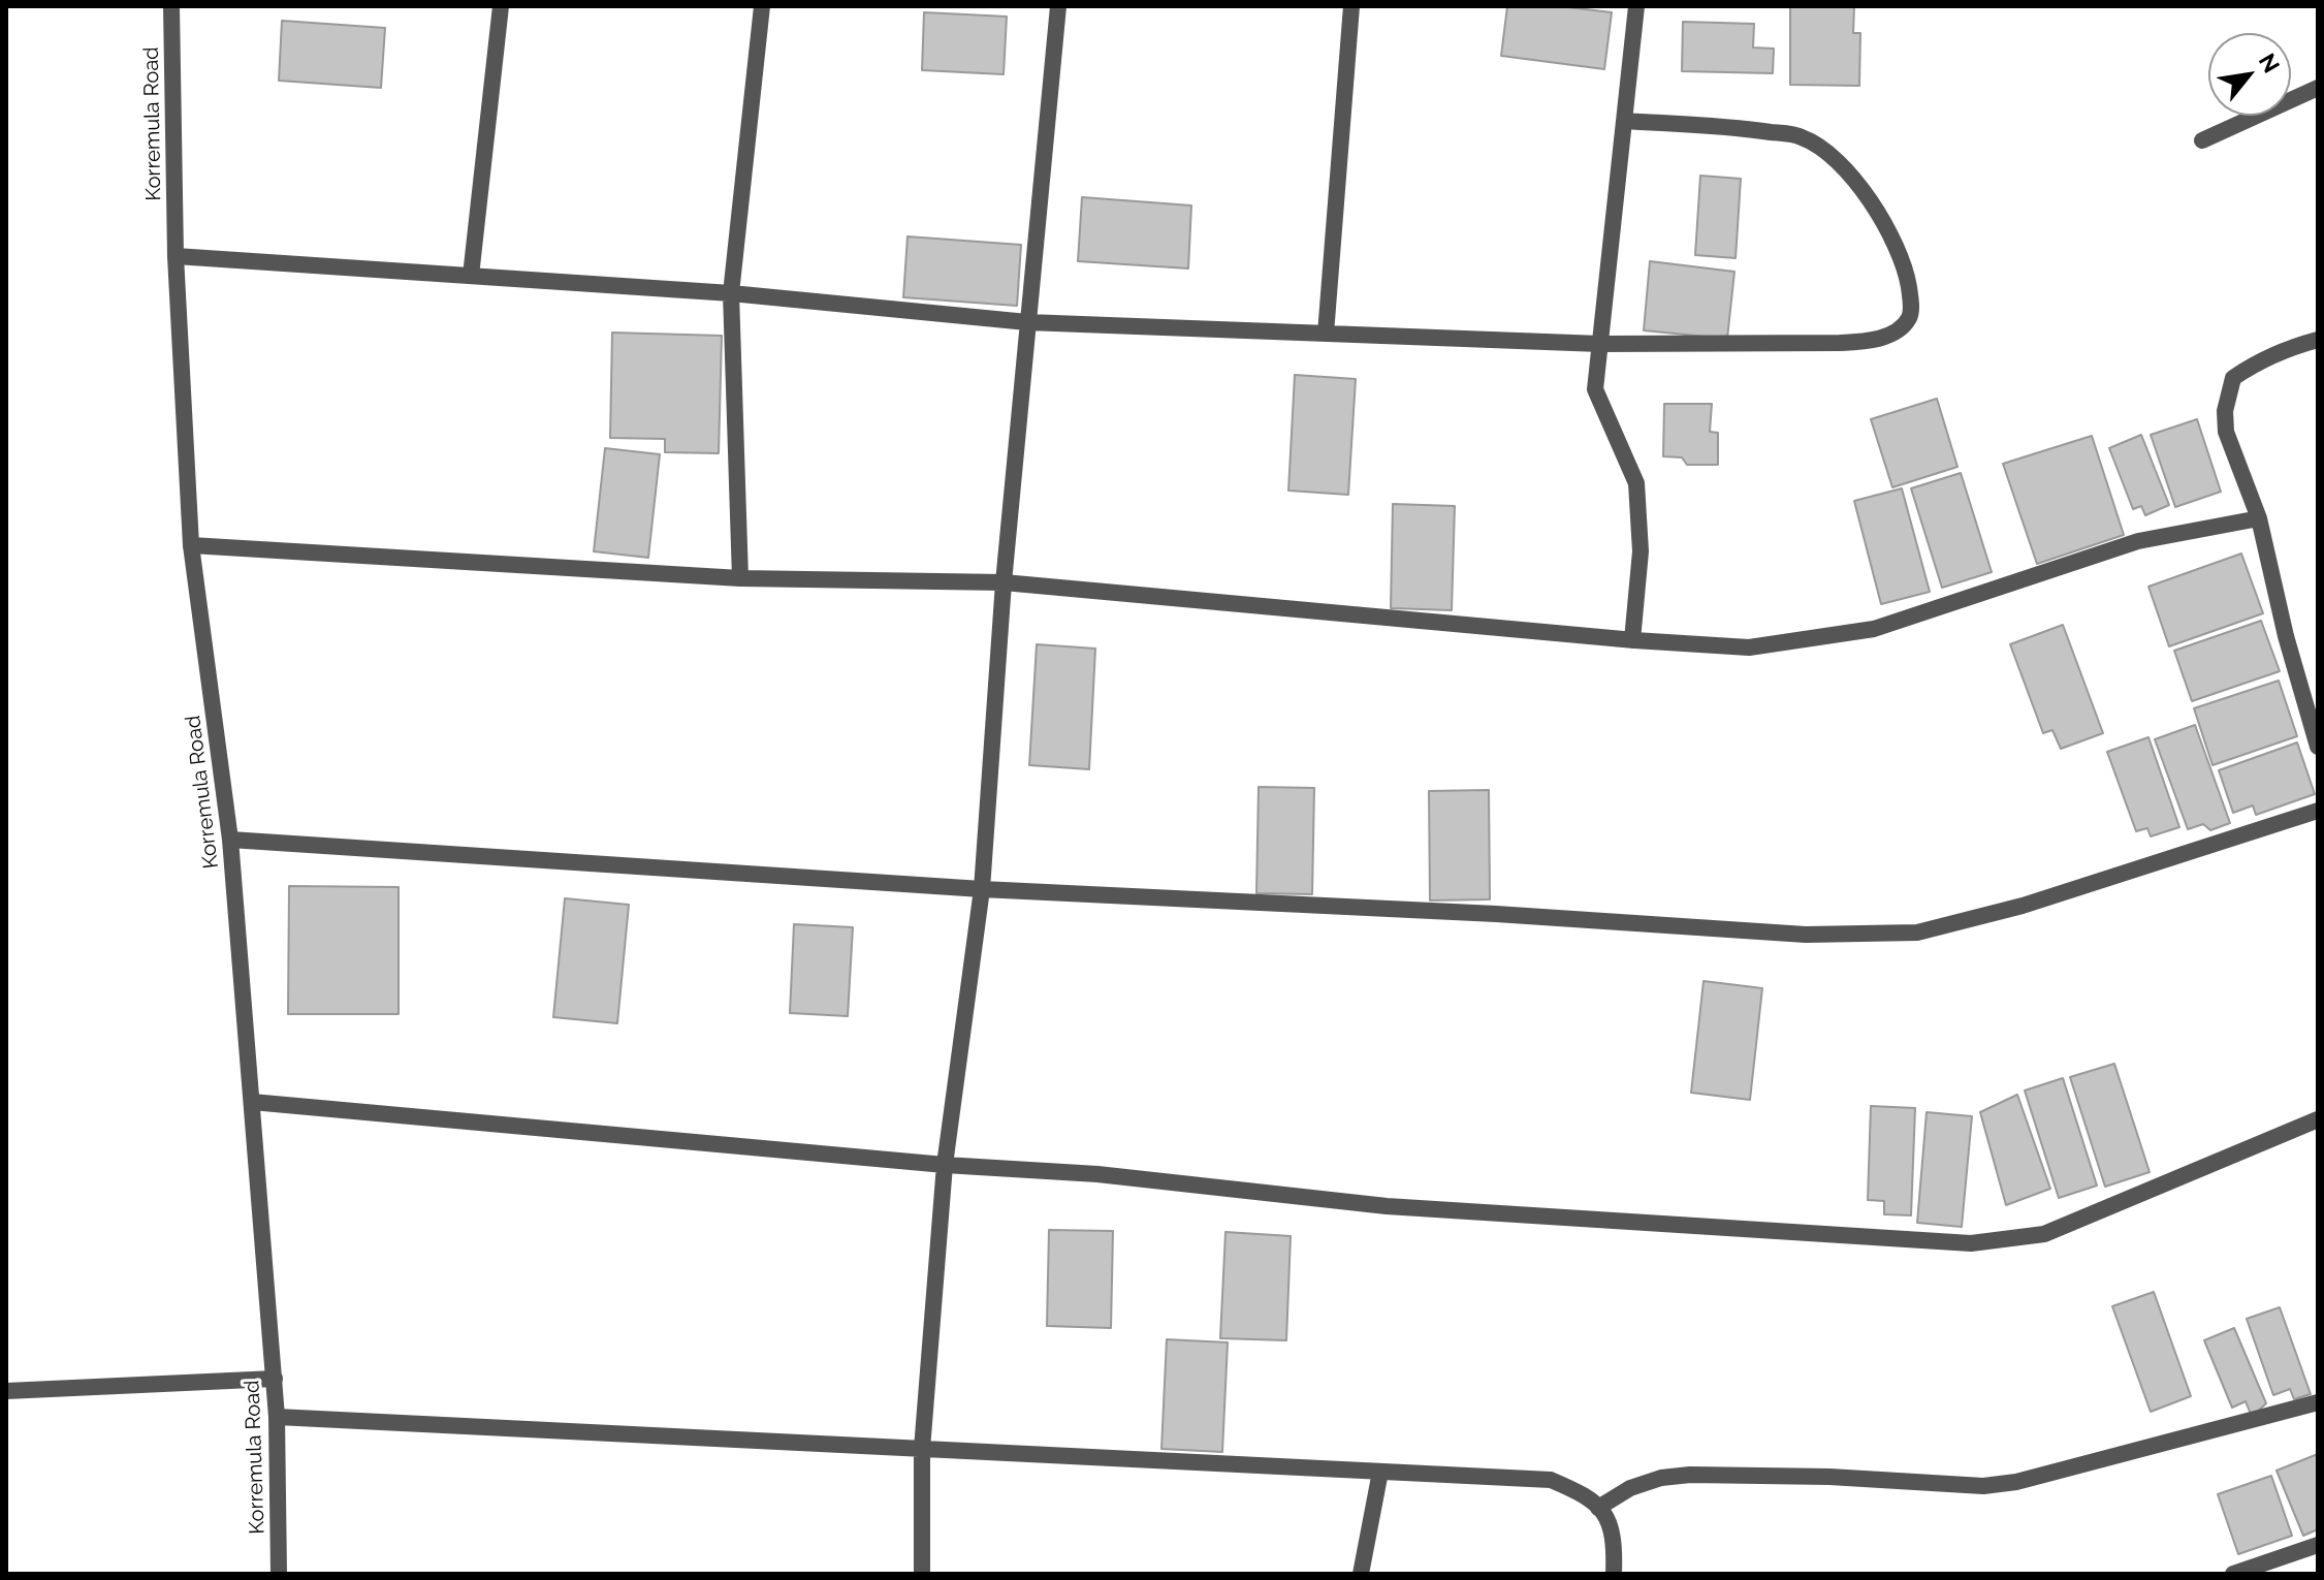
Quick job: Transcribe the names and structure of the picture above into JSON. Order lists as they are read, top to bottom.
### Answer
{
  "streets": {
    "street": ["Korremula Road"]
  },
  "north": "top right"
}
